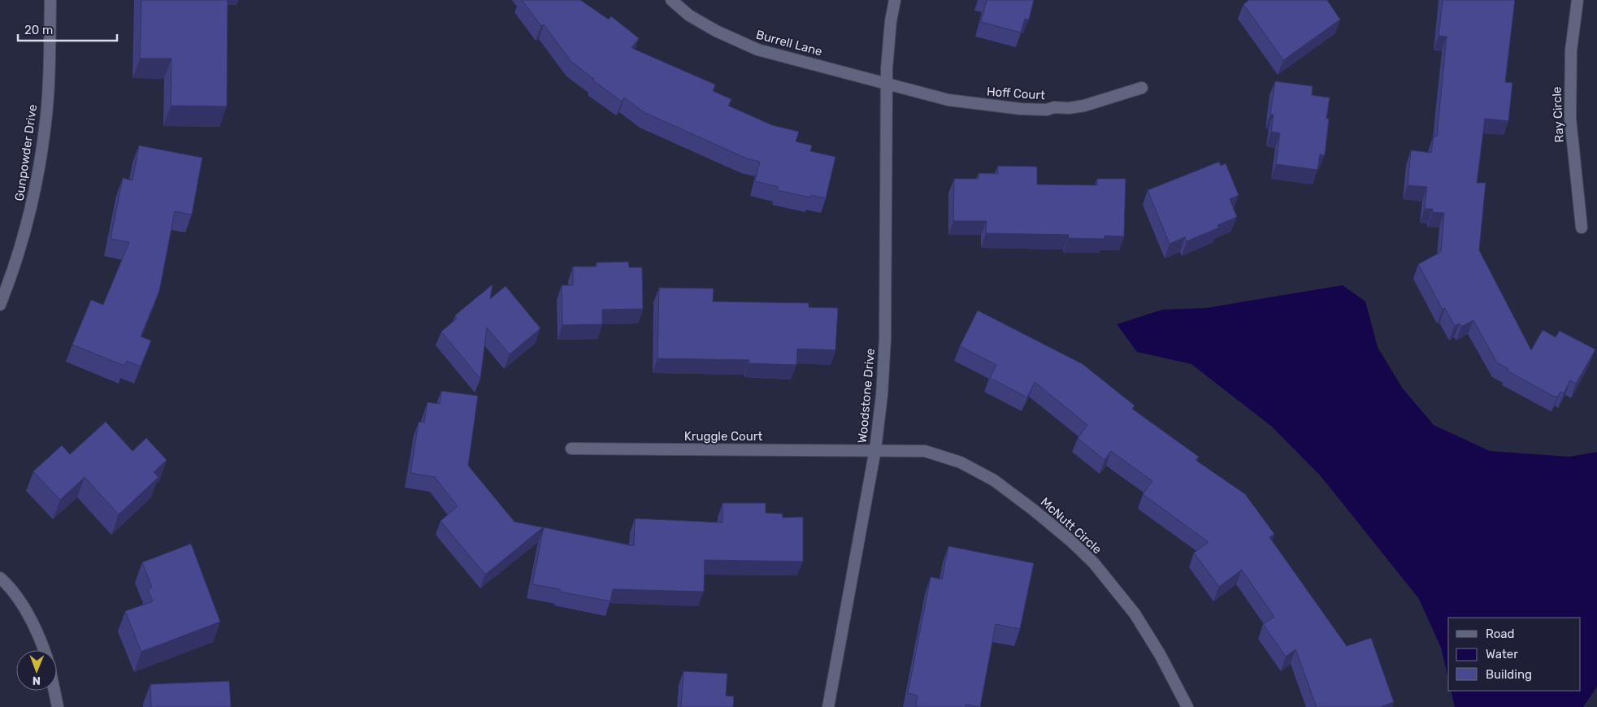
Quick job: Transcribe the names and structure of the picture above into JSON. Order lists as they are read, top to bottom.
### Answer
{
  "streets": {
    "street": [
      "Burrell Lane",
      "Hoff Court",
      "Ray Circle",
      "Gunpowder Drive",
      "Woodstone Drive",
      "Kruggle Court",
      "McNutt Circle"
    ]
  },
  "crossings": [
    ["Burrell Lane", "Hoff Court"],
    ["Burrell Lane", "Woodstone Drive"],
    ["Hoff Court", "Woodstone Drive"],
    ["Woodstone Drive", "Kruggle Court"],
    ["Woodstone Drive", "McNutt Circle"],
    ["Kruggle Court", "McNutt Circle"]
  ],
  "legend": ["Road", "Water", "Building"],
  "scale_bar": "20 m",
  "north": "bottom"
}
